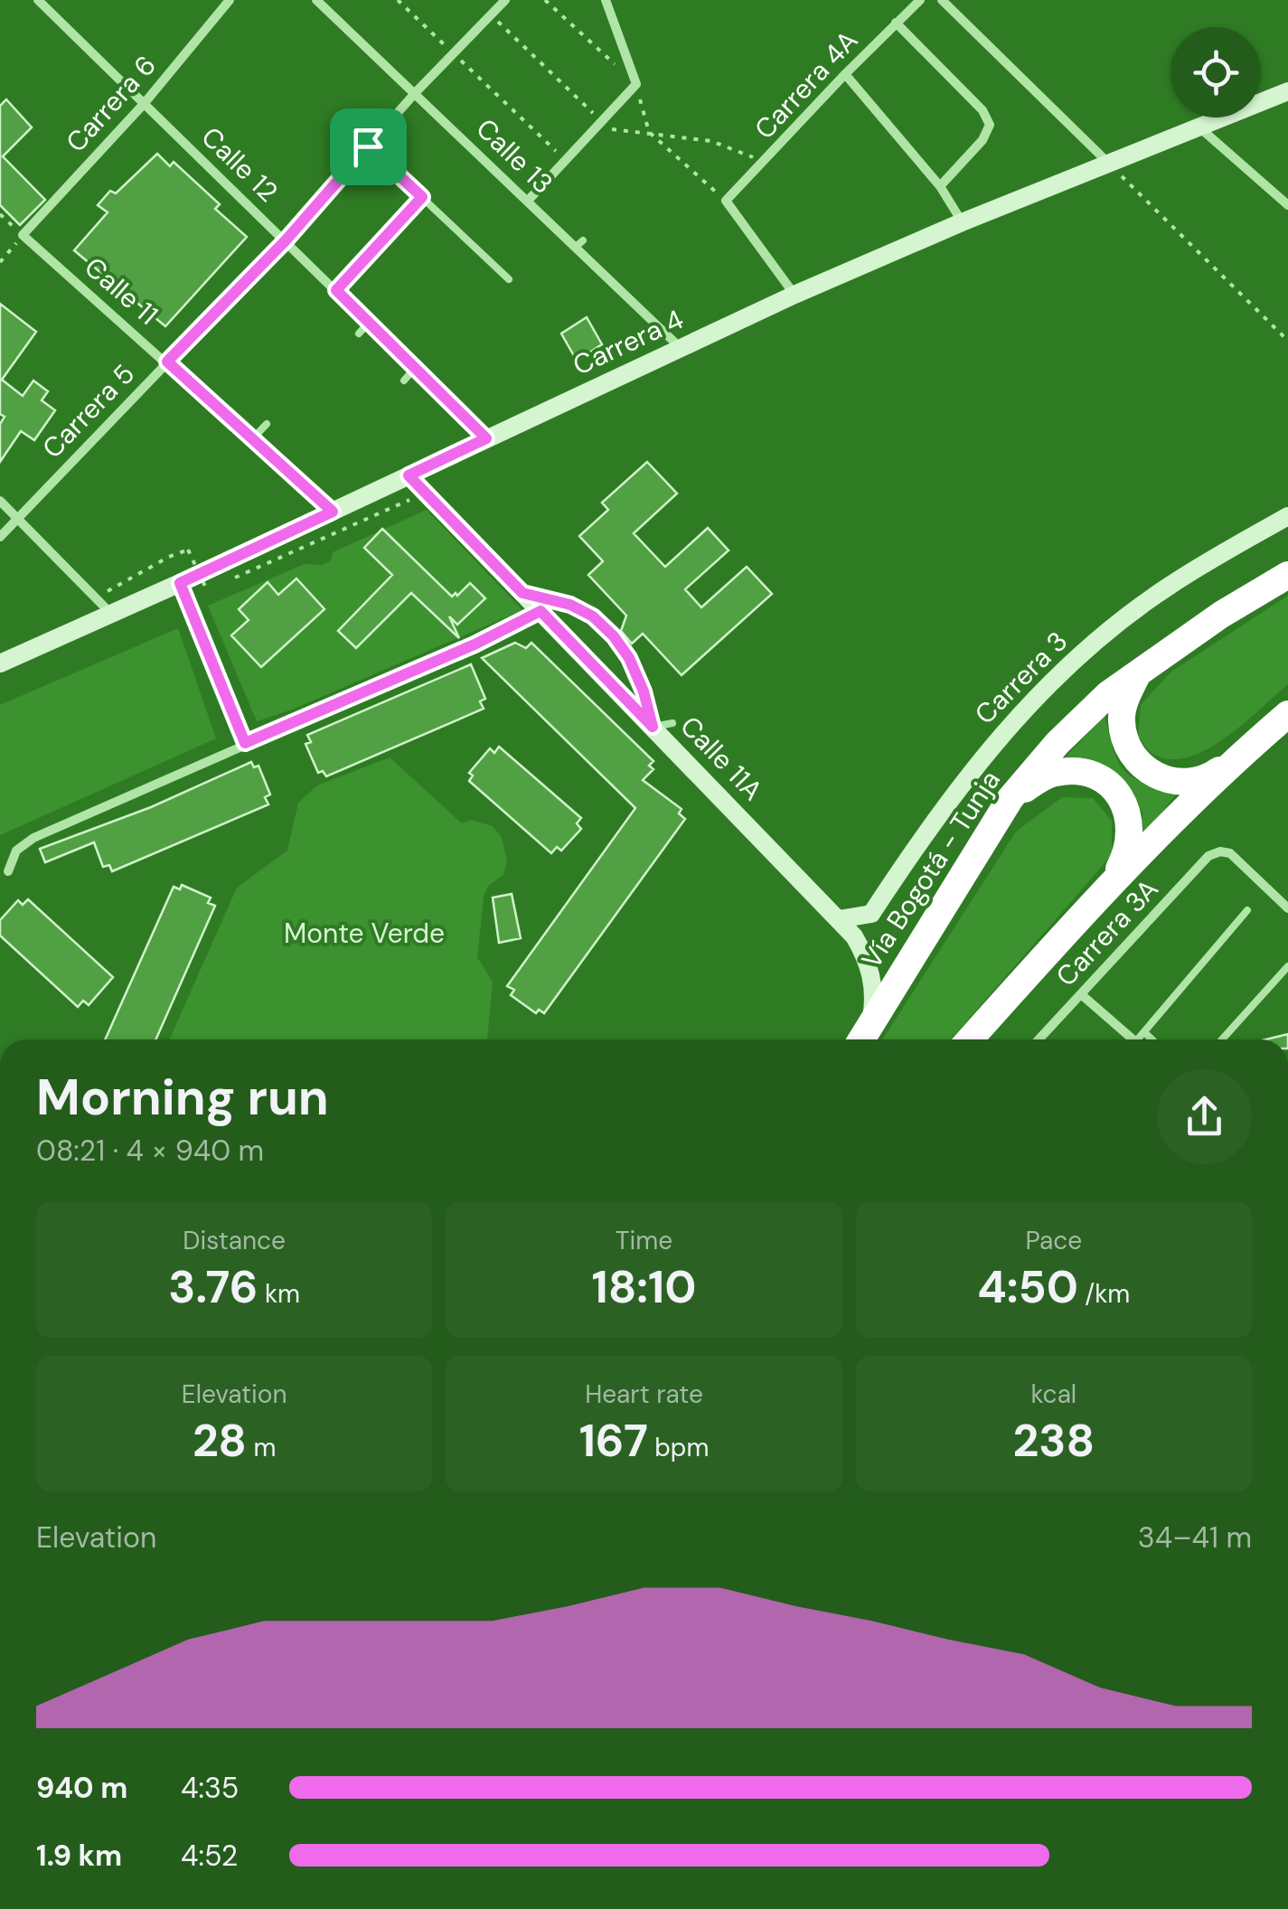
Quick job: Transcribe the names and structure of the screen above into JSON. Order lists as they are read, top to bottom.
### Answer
{
  "streets": {
    "highway": ["Vía Bogotá - Tunja"],
    "main road": ["Carrera 4", "Carrera 3", "Calle 11A"],
    "street": [
      "Carrera 4A",
      "Carrera 6",
      "Calle 13",
      "Calle 12",
      "Calle 11",
      "Carrera 5",
      "Carrera 3A"
    ]
  },
  "crossings": [
    ["Carrera 6", "Calle 12"],
    ["Carrera 6", "Calle 11"],
    ["Calle 13", "Carrera 4"],
    ["Calle 13", "Carrera 5"],
    ["Calle 12", "Carrera 4"],
    ["Calle 12", "Carrera 5"],
    ["Calle 11", "Carrera 4"],
    ["Calle 11", "Carrera 5"],
    ["Carrera 4", "Calle 11A"],
    ["Carrera 3", "Calle 11A"],
    ["Calle 11A", "Vía Bogotá - Tunja"]
  ],
  "parks": ["Monte Verde"],
  "page": {
    "heading": ["Morning run", "08:21 · 4 × 940 m"],
    "stats": [
      ["Distance", "3.76 km"],
      ["Time", "18:10"],
      ["Pace", "4:50 /km"],
      ["Elevation", "28 m"],
      ["Heart rate", "167 bpm"],
      ["kcal", "238"]
    ],
    "chart": ["Elevation", "34–41 m"],
    "list": [
      {
        "name": "940 m",
        "note": "4:35"
      },
      {
        "name": "1.9 km",
        "note": "4:52"
      }
    ]
  }
}
